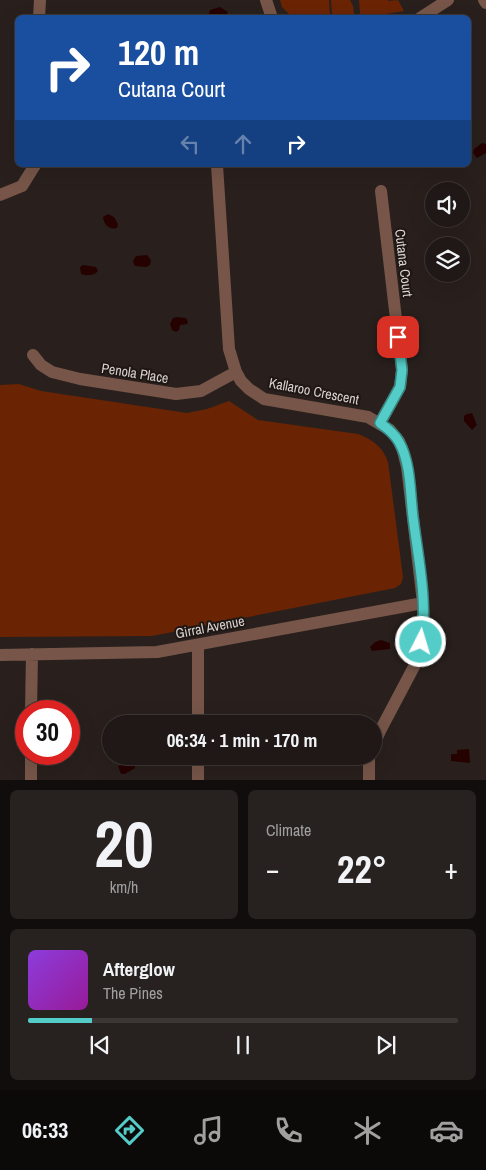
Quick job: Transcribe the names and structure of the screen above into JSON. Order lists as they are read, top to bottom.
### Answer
{
  "streets": {
    "street": [
      "Cutana Court",
      "Penola Place",
      "Kallaroo Crescent",
      "Girral Avenue"
    ]
  },
  "crossings": [
    ["Cutana Court", "Kallaroo Crescent"],
    ["Penola Place", "Kallaroo Crescent"],
    ["Kallaroo Crescent", "Girral Avenue"]
  ],
  "page": {
    "turn": ["120 m", "Cutana Court"],
    "limit": "30",
    "trip": "06:34 · 1 min · 170 m",
    "tile": [
      ["20", "km/h"],
      "Climate"
    ],
    "heat": ["−", "22°", "+"],
    "song": ["Afterglow", "The Pines"],
    "tabs": "06:33"
  }
}
